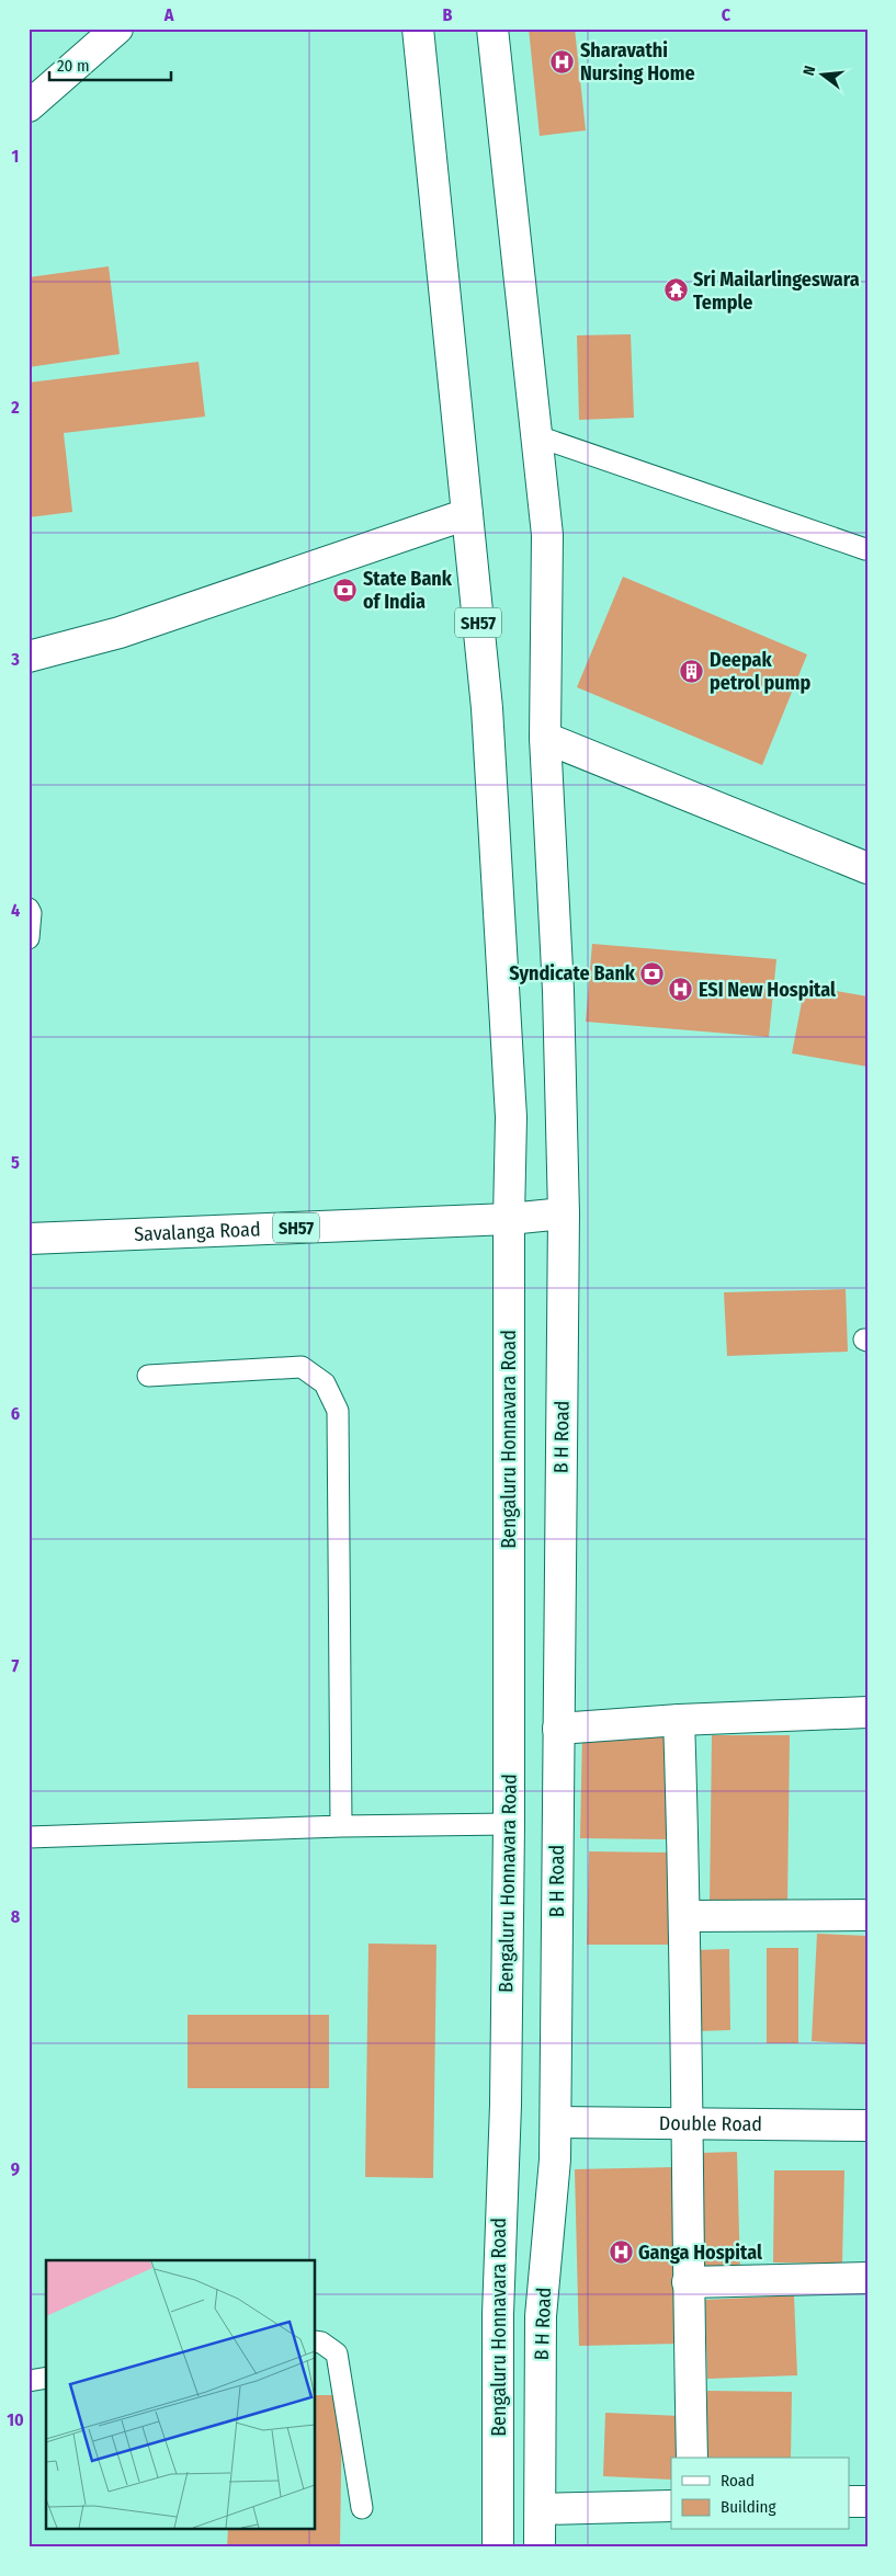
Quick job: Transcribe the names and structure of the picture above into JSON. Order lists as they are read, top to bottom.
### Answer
{
  "streets": {
    "main road": [
      "SH57",
      "Savalanga Road",
      "B H Road",
      "Bengaluru Honnavara Road",
      "Double Road"
    ]
  },
  "crossings": [
    ["SH57", "Savalanga Road"],
    ["SH57", "Bengaluru Honnavara Road"],
    ["Savalanga Road", "B H Road"],
    ["Savalanga Road", "Bengaluru Honnavara Road"],
    ["B H Road", "Double Road"]
  ],
  "places": {
    "hospital": ["Sharavathi Nursing Home", "ESI New Hospital", "Ganga Hospital"],
    "temple": ["Sri Mailarlingeswara Temple"],
    "bank": ["State Bank of India", "Syndicate Bank"],
    "building": ["Deepak petrol pump"]
  },
  "legend": ["Road", "Building"],
  "scale_bar": "20 m",
  "north": "left",
  "grid": {
    "columns": ["A", "B", "C"],
    "rows": [
      "1",
      "2",
      "3",
      "4",
      "5",
      "6",
      "7",
      "8",
      "9",
      "10"
    ]
  }
}
